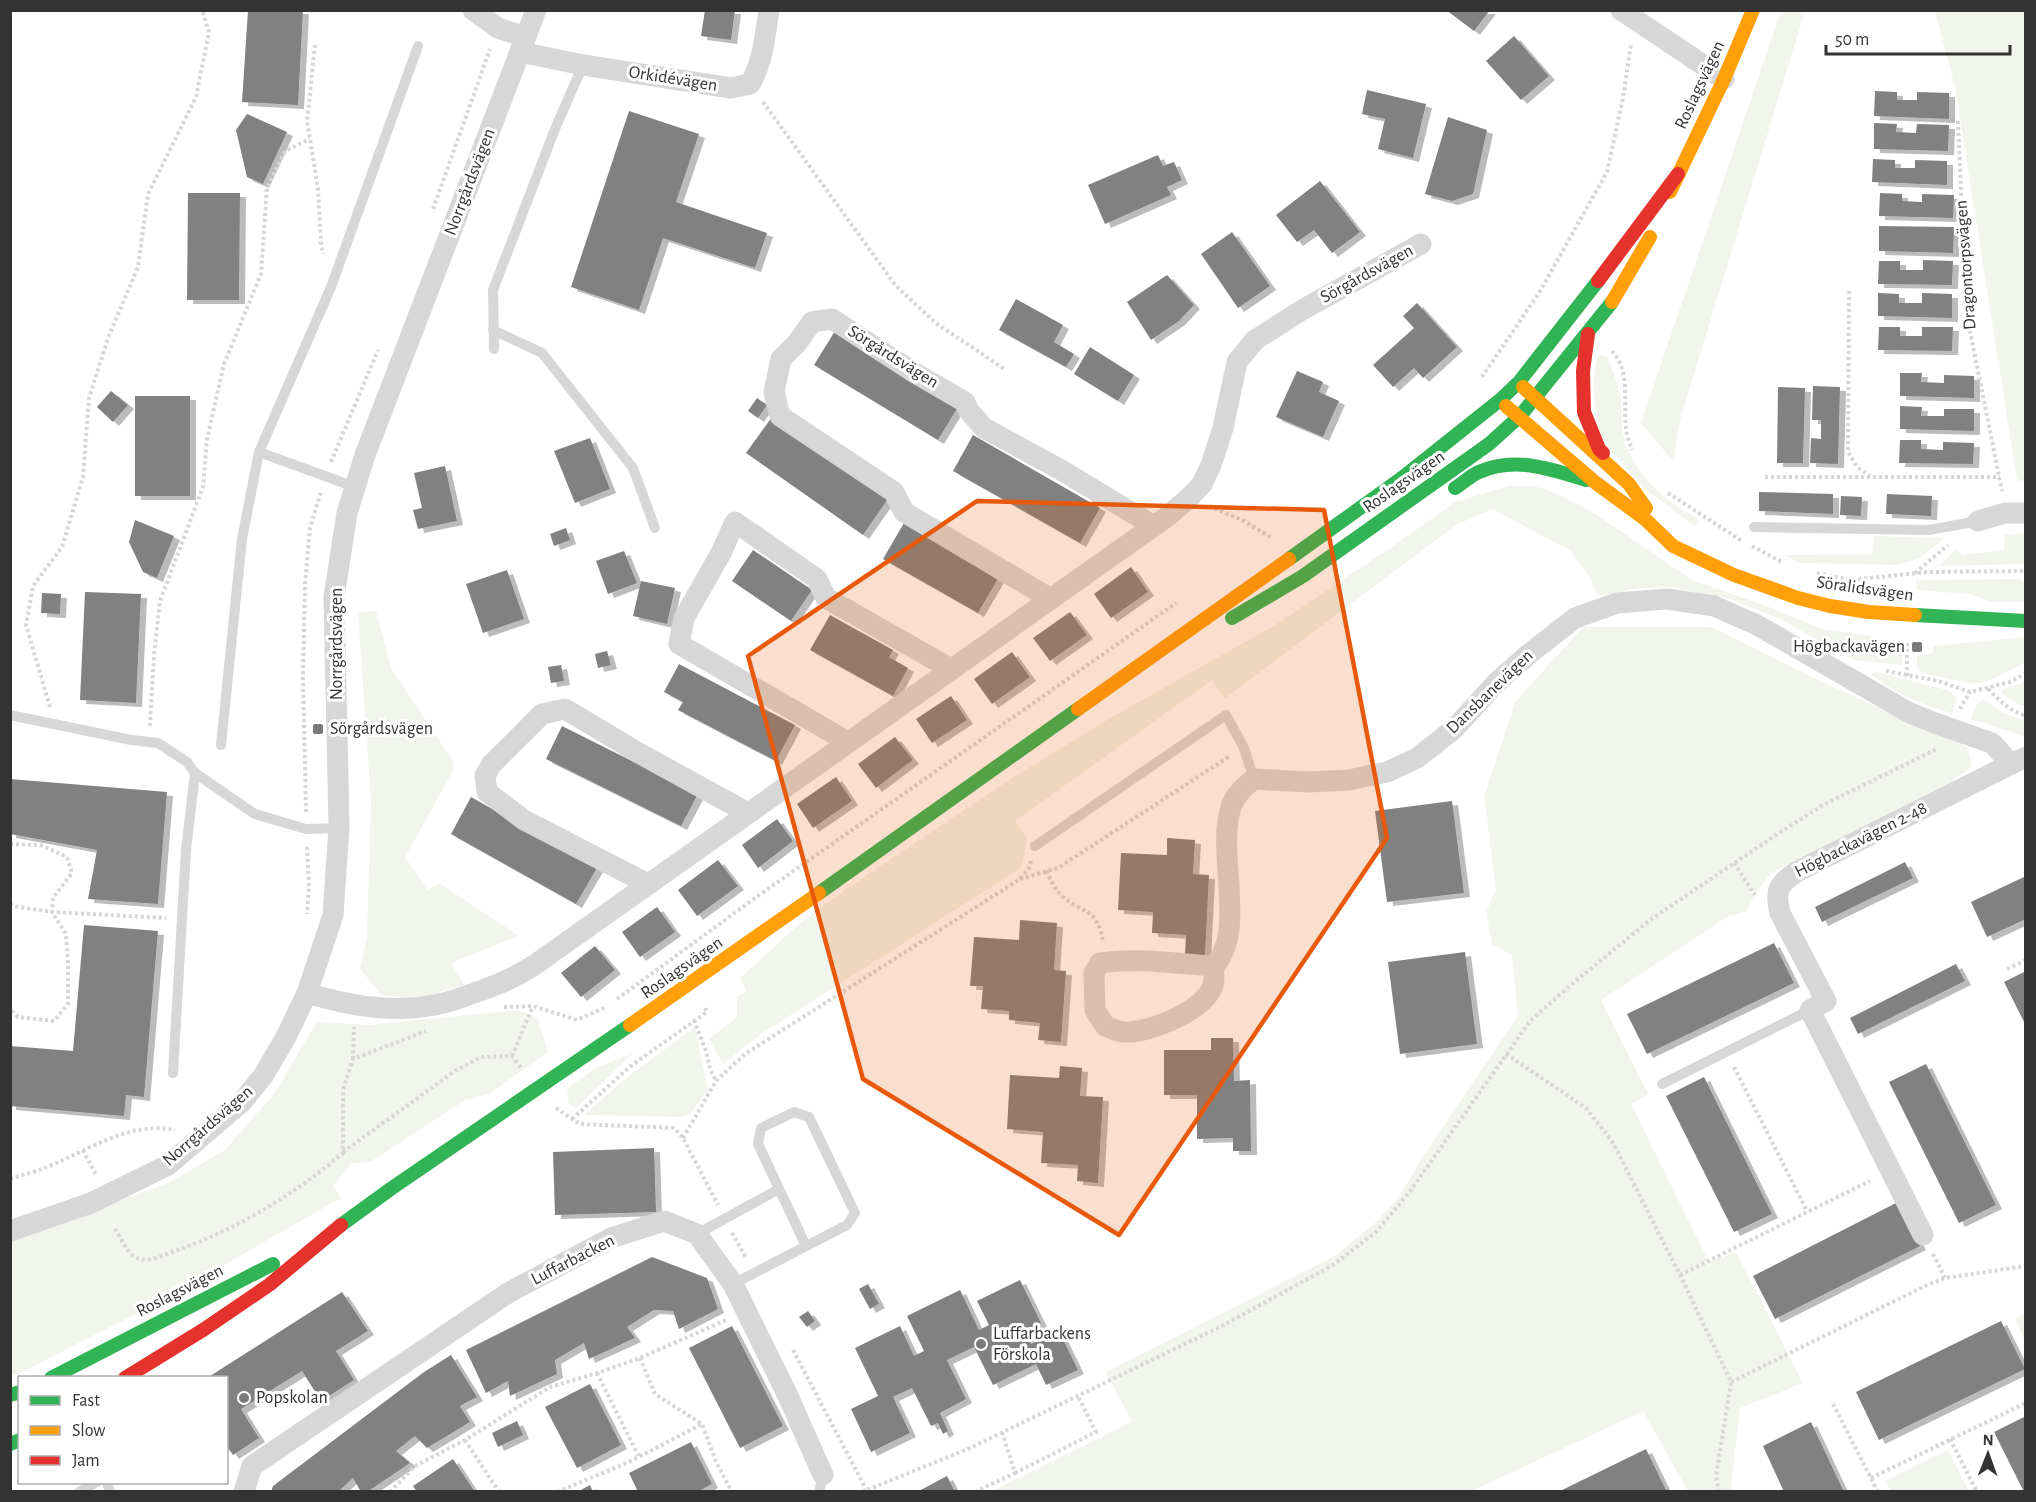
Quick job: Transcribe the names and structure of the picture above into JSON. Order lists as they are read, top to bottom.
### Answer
{
  "streets": {
    "main road": ["Roslagsvägen", "Söralidsvägen"],
    "street": [
      "Orkidévägen",
      "Norrgårdsvägen",
      "Sörgårdsvägen",
      "Dansbanevägen",
      "Högbackavägen 2-48",
      "Luffarbacken"
    ],
    "path": ["Dragontorpsvägen"]
  },
  "crossings": [
    ["Orkidévägen", "Norrgårdsvägen"],
    ["Roslagsvägen", "Söralidsvägen"],
    ["Norrgårdsvägen", "Sörgårdsvägen"],
    ["Dansbanevägen", "Högbackavägen 2-48"]
  ],
  "places": {
    "transit": ["Högbackavägen", "Sörgårdsvägen"],
    "other": ["Luffarbackens Förskola", "Popskolan"]
  },
  "legend": ["Fast", "Slow", "Jam"],
  "scale_bar": "50 m",
  "north": "top"
}
